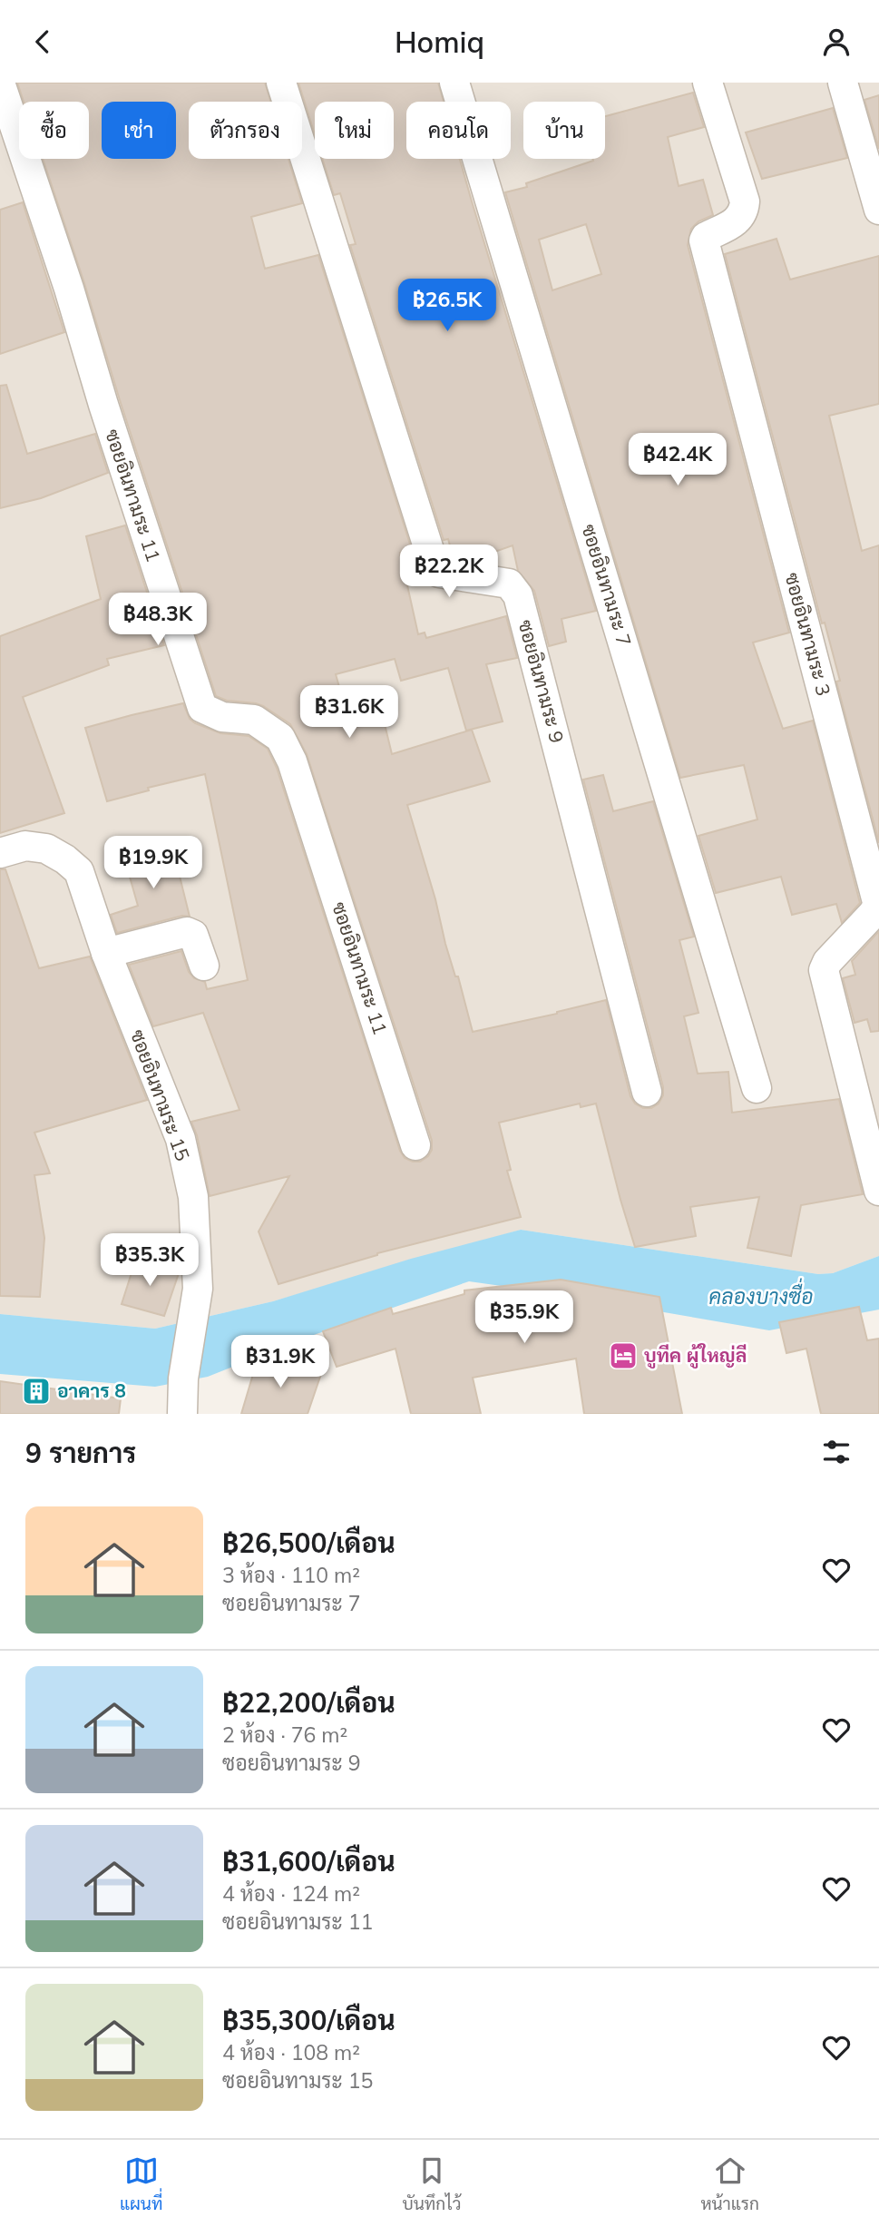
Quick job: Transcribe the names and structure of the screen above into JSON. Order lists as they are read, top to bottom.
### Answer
{
  "streets": {
    "street": [
      "ซอยอินทามระ 11",
      "ซอยอินทามระ 7",
      "ซอยอินทามระ 3",
      "ซอยอินทามระ 9",
      "ซอยอินทามระ 15"
    ]
  },
  "water": ["คลองบางซื่อ"],
  "places": {
    "hotel": ["บูทีค ผู้ใหญ่ลี"],
    "building": ["อาคาร 8"]
  },
  "page": {
    "header": "Homiq",
    "chip": [
      "ซื้อ",
      "เช่า",
      "ตัวกรอง",
      "ใหม่",
      "คอนโด",
      "บ้าน"
    ],
    "price": [
      "฿26.5K",
      "฿42.4K",
      "฿22.2K",
      "฿48.3K",
      "฿31.6K",
      "฿19.9K",
      "฿35.3K",
      "฿35.9K",
      "฿31.9K"
    ],
    "heading": "9 รายการ",
    "list": [
      {
        "name": "฿26,500/เดือน",
        "note": "3 ห้อง · 110 m² · ซอยอินทามระ 7"
      },
      {
        "name": "฿22,200/เดือน",
        "note": "2 ห้อง · 76 m² · ซอยอินทามระ 9"
      },
      {
        "name": "฿31,600/เดือน",
        "note": "4 ห้อง · 124 m² · ซอยอินทามระ 11"
      },
      {
        "name": "฿35,300/เดือน",
        "note": "4 ห้อง · 108 m² · ซอยอินทามระ 15"
      }
    ],
    "tabs": ["แผนที่", "บันทึกไว้", "หน้าแรก"]
  }
}
